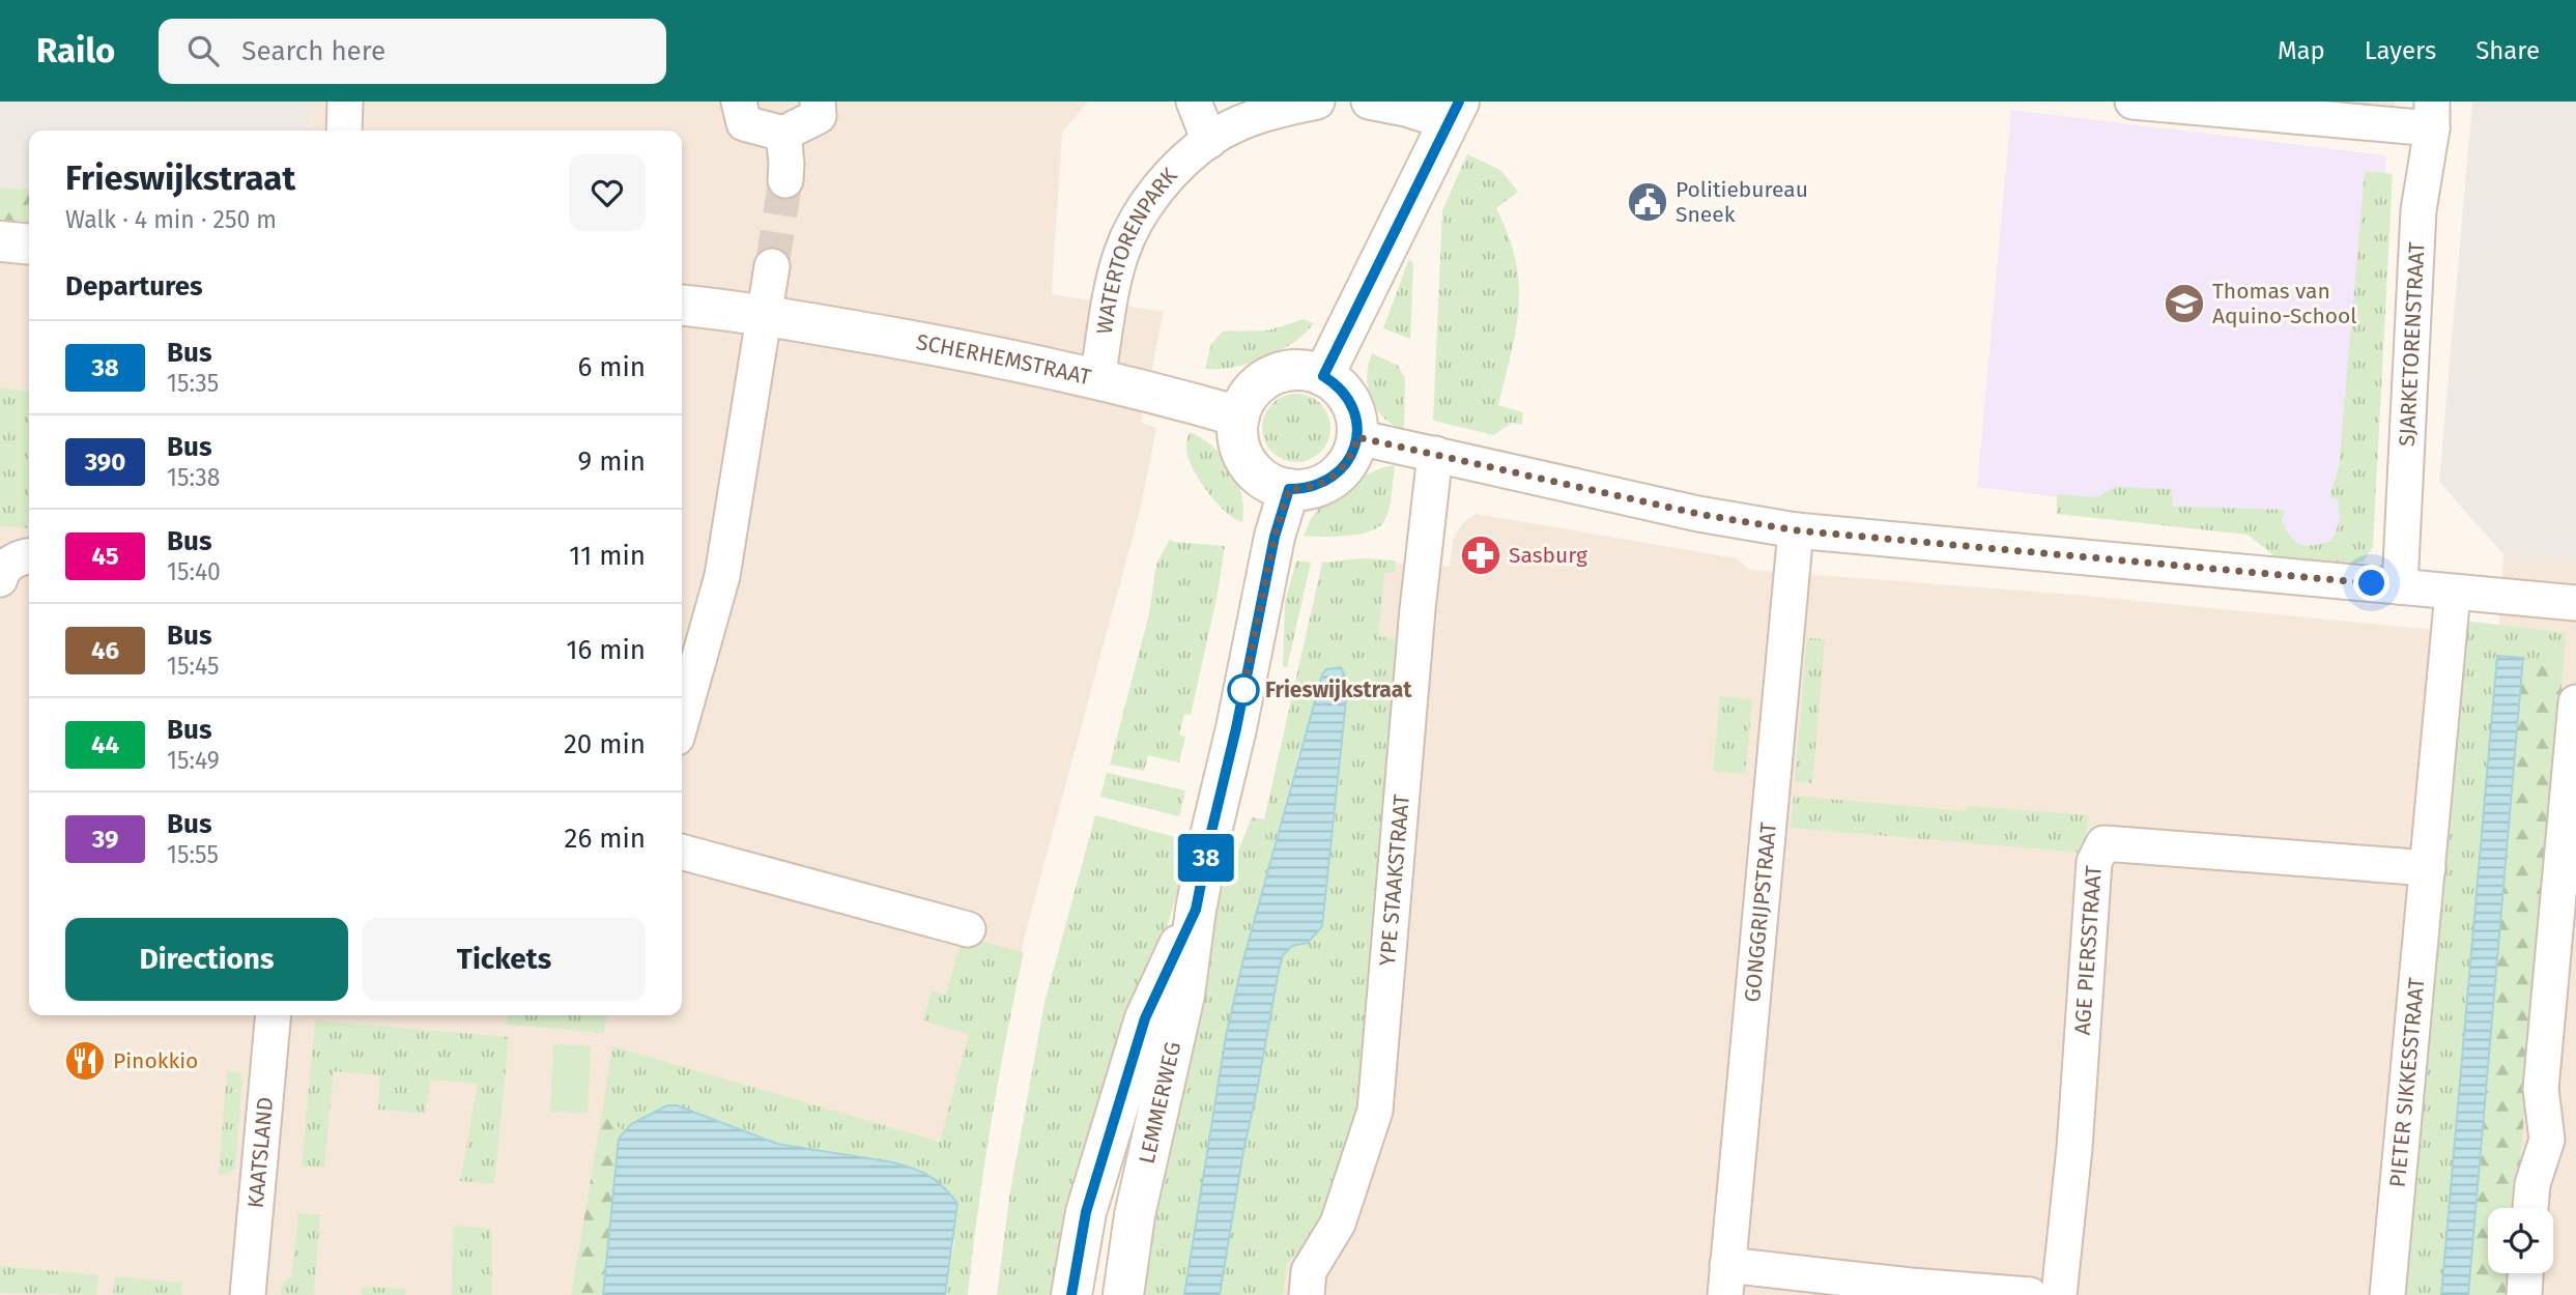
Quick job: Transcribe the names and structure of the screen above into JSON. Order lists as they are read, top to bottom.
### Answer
{
  "streets": {
    "main road": ["SCHERHEMSTRAAT", "LEMMERWEG"],
    "street": [
      "WATERTORENPARK",
      "SJARKETORENSTRAAT",
      "YPE STAAKSTRAAT",
      "GONGGRIJPSTRAAT",
      "AGE PIERSSTRAAT",
      "PIETER SIKKESSTRAAT",
      "KAATSLAND"
    ]
  },
  "crossings": [
    ["WATERTORENPARK", "SCHERHEMSTRAAT"],
    ["SCHERHEMSTRAAT", "LEMMERWEG"],
    ["AGE PIERSSTRAAT", "PIETER SIKKESSTRAAT"]
  ],
  "places": {
    "public building": ["Politiebureau Sneek"],
    "school or university": ["Thomas van Aquino-School"],
    "pharmacy": ["Sasburg"],
    "other": ["Frieswijkstraat"],
    "restaurant": ["Pinokkio"]
  },
  "lines": ["bus line 38"],
  "page": {
    "header": "Railo",
    "search": "Search here",
    "nav": ["Map", "Layers", "Share"],
    "on_map": "38",
    "heading": [
      ["Frieswijkstraat", "Walk · 4 min · 250 m"],
      "Departures"
    ],
    "list": [
      {
        "mark": "38",
        "name": "Bus",
        "note": "15:35",
        "value": "6 min"
      },
      {
        "mark": "390",
        "name": "Bus",
        "note": "15:38",
        "value": "9 min"
      },
      {
        "mark": "45",
        "name": "Bus",
        "note": "15:40",
        "value": "11 min"
      },
      {
        "mark": "46",
        "name": "Bus",
        "note": "15:45",
        "value": "16 min"
      },
      {
        "mark": "44",
        "name": "Bus",
        "note": "15:49",
        "value": "20 min"
      },
      {
        "mark": "39",
        "name": "Bus",
        "note": "15:55",
        "value": "26 min"
      }
    ],
    "buttons": ["Directions", "Tickets"]
  }
}
